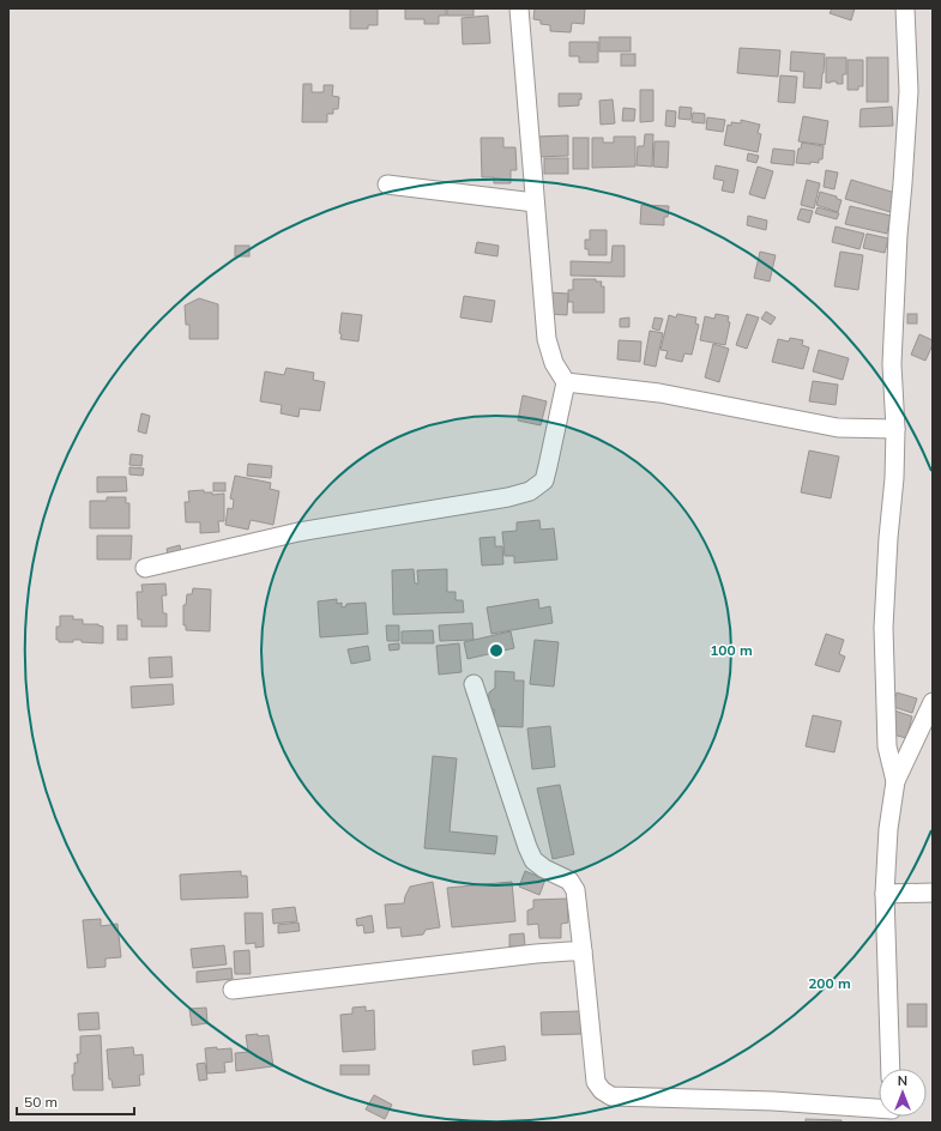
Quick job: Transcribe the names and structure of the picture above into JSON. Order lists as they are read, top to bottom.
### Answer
{
  "scale_bar": "50 m",
  "north": "top",
  "rings": ["100 m", "200 m"]
}
